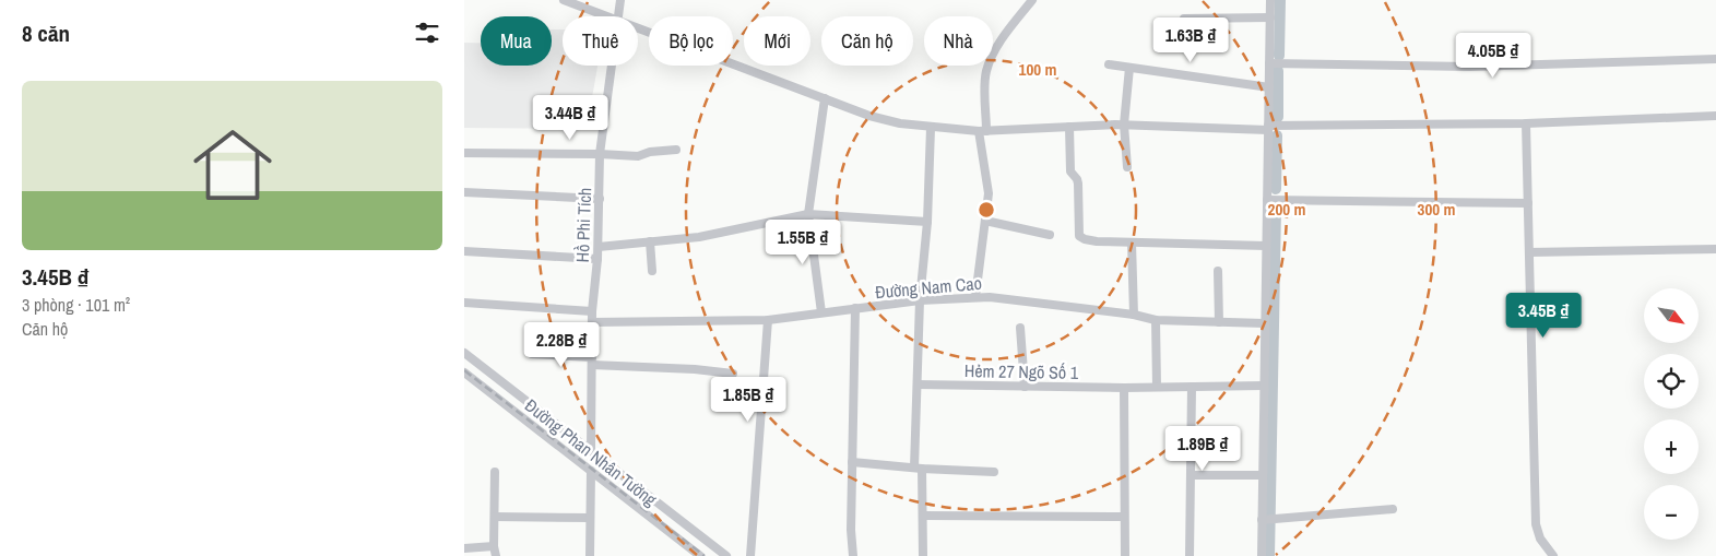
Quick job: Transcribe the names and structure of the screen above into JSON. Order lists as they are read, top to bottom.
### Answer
{
  "streets": {
    "street": [
      "Hồ Phi Tích",
      "Đường Nam Cao",
      "Hẻm 27 Ngõ Số 1",
      "Đường Phan Nhân Tường"
    ]
  },
  "crossings": [
    ["Hồ Phi Tích", "Đường Nam Cao"]
  ],
  "north": "bottom right",
  "page": {
    "heading": "8 căn",
    "chip": [
      "Mua",
      "Thuê",
      "Bộ lọc",
      "Mới",
      "Căn hộ",
      "Nhà"
    ],
    "price": [
      "1.63B ₫",
      "4.05B ₫",
      "3.44B ₫",
      "1.55B ₫",
      "3.45B ₫",
      "2.28B ₫",
      "1.85B ₫",
      "1.89B ₫"
    ],
    "list": [
      {
        "name": "3.45B ₫",
        "note": "3 phòng · 101 m² · Căn hộ"
      }
    ],
    "map_buttons": ["+", "−"]
  },
  "rings": ["100 m", "200 m", "300 m"]
}
